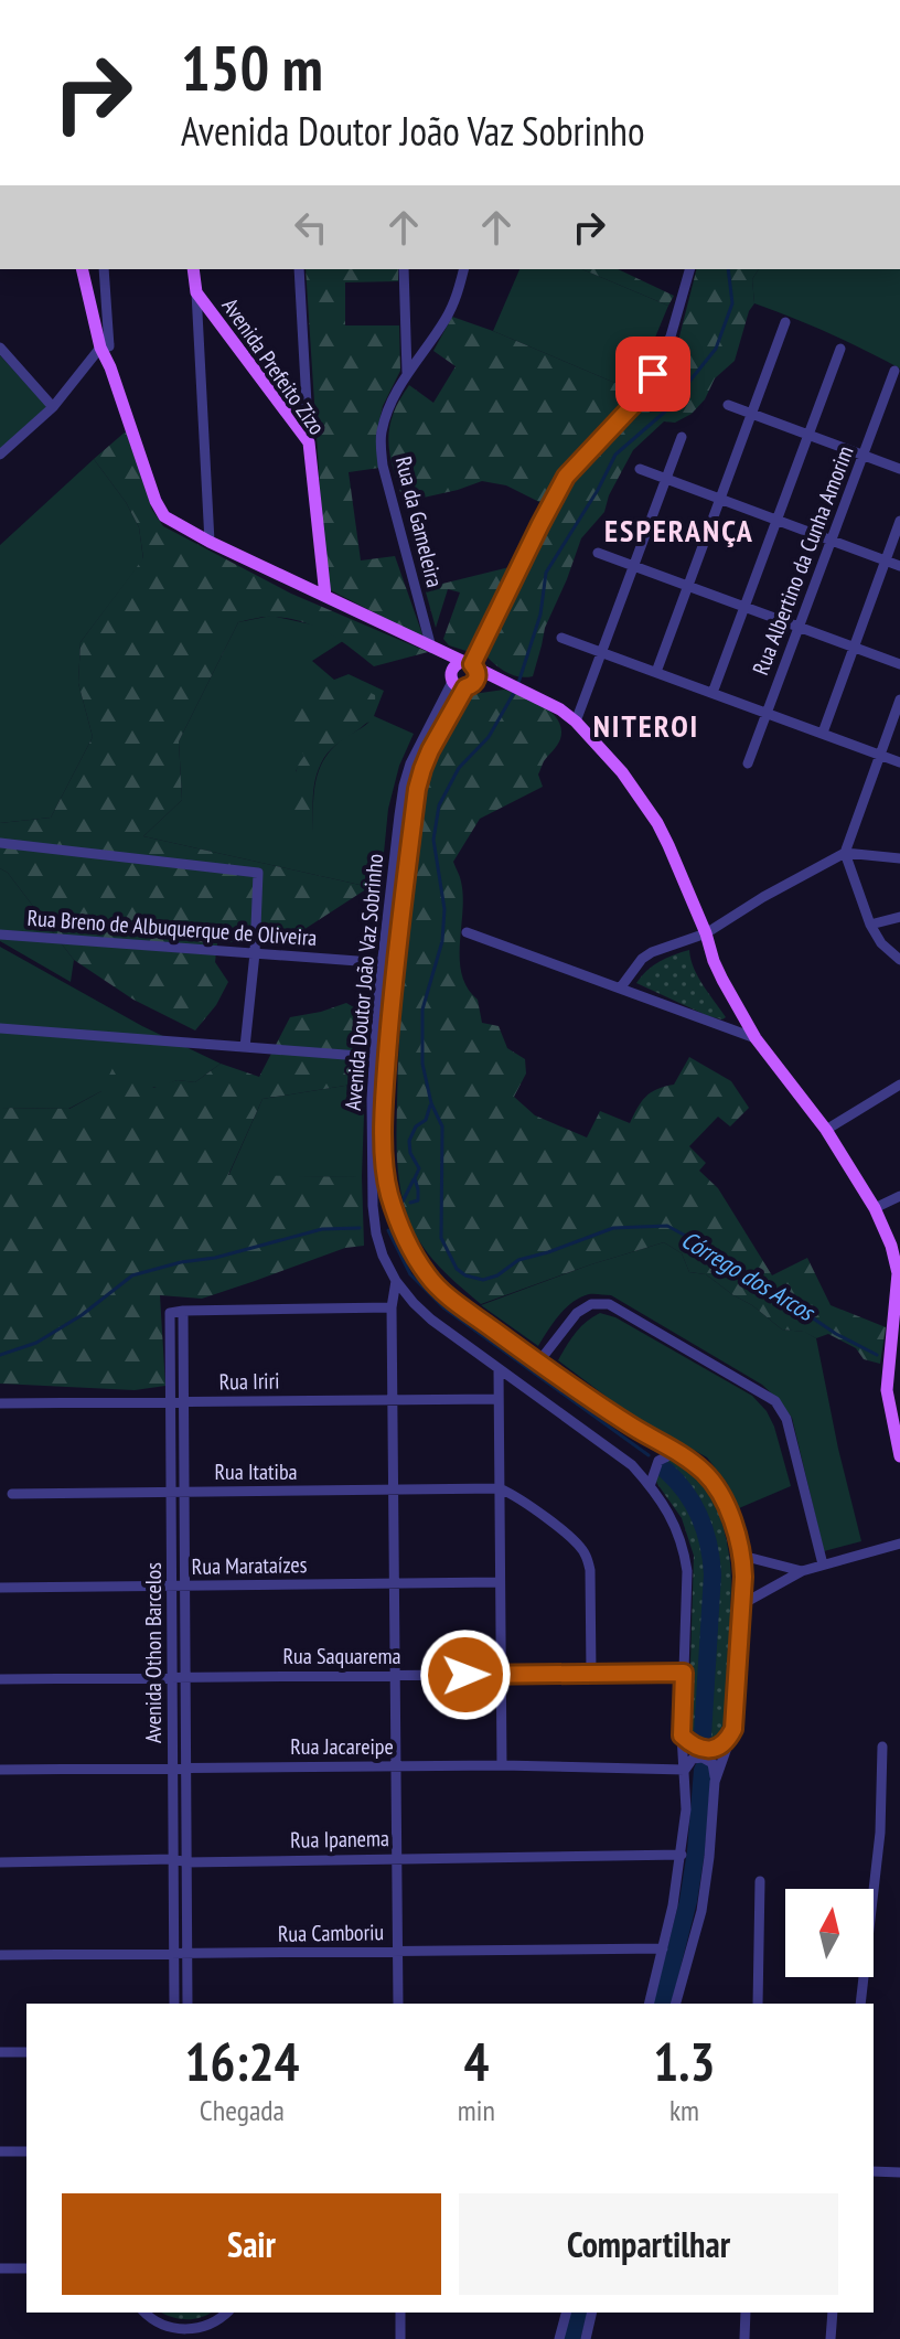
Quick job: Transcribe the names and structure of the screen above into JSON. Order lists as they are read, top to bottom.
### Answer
{
  "streets": {
    "main road": ["Avenida Prefeito Zizo"],
    "street": [
      "Rua da Gameleira",
      "Rua Albertino da Cunha Amorim",
      "Rua Breno de Albuquerque de Oliveira",
      "Avenida Doutor João Vaz Sobrinho",
      "Rua Iriri",
      "Rua Itatiba",
      "Rua Marataízes",
      "Avenida Othon Barcelos",
      "Rua Saquarema",
      "Rua Jacareipe",
      "Rua Ipanema",
      "Rua Camboriu"
    ]
  },
  "crossings": [
    ["Rua Breno de Albuquerque de Oliveira", "Avenida Doutor João Vaz Sobrinho"],
    ["Avenida Doutor João Vaz Sobrinho", "Rua Saquarema"],
    ["Avenida Doutor João Vaz Sobrinho", "Rua Jacareipe"],
    ["Avenida Doutor João Vaz Sobrinho", "Rua Ipanema"],
    ["Avenida Doutor João Vaz Sobrinho", "Rua Camboriu"],
    ["Rua Iriri", "Avenida Othon Barcelos"],
    ["Rua Itatiba", "Avenida Othon Barcelos"],
    ["Rua Marataízes", "Avenida Othon Barcelos"],
    ["Avenida Othon Barcelos", "Rua Saquarema"],
    ["Avenida Othon Barcelos", "Rua Jacareipe"],
    ["Avenida Othon Barcelos", "Rua Ipanema"],
    ["Avenida Othon Barcelos", "Rua Camboriu"]
  ],
  "districts": ["ESPERANÇA", "NITEROI"],
  "water": ["Córrego dos Arcos"],
  "north": "top",
  "page": {
    "turn": ["150 m", "Avenida Doutor João Vaz Sobrinho"],
    "eta": [
      "16:24",
      "Chegada",
      "4",
      "min",
      "1.3",
      "km"
    ],
    "buttons": ["Sair", "Compartilhar"]
  }
}
